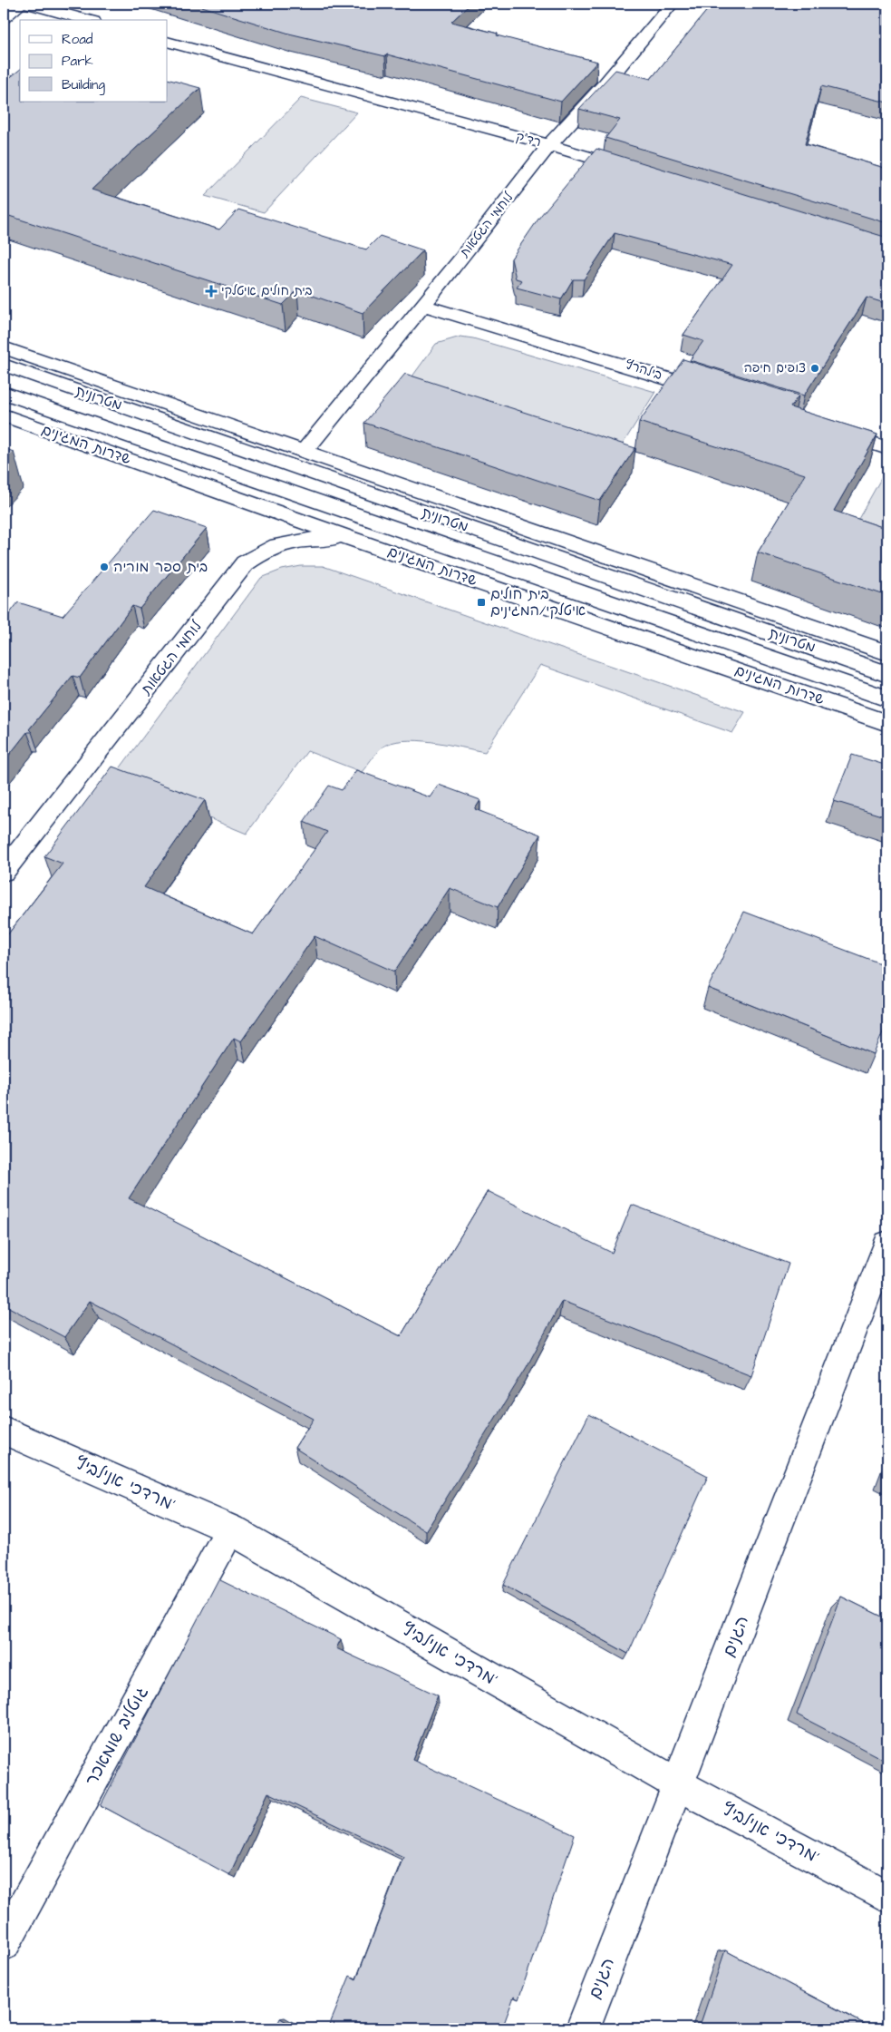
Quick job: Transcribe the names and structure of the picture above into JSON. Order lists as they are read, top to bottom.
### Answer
{
  "streets": {
    "street": [
      "רד\"ק",
      "לוחמי הגטאות",
      "בילהרץ",
      "מטרונית",
      "שדרות המגינים",
      "מרדכי אנילביץ'",
      "הגנים",
      "גוטליב שומאכר"
    ]
  },
  "crossings": [
    ["רד\"ק", "לוחמי הגטאות"],
    ["לוחמי הגטאות", "בילהרץ"],
    ["לוחמי הגטאות", "שדרות המגינים"],
    ["מרדכי אנילביץ'", "הגנים"],
    ["מרדכי אנילביץ'", "גוטליב שומאכר"]
  ],
  "places": {
    "health": ["בית חולים איטלקי"],
    "other": ["צופים חיפה", "בית ספר מוריה"],
    "transit": ["בית חולים איטלקי/המגינים"]
  },
  "legend": ["Road", "Park", "Building"]
}
